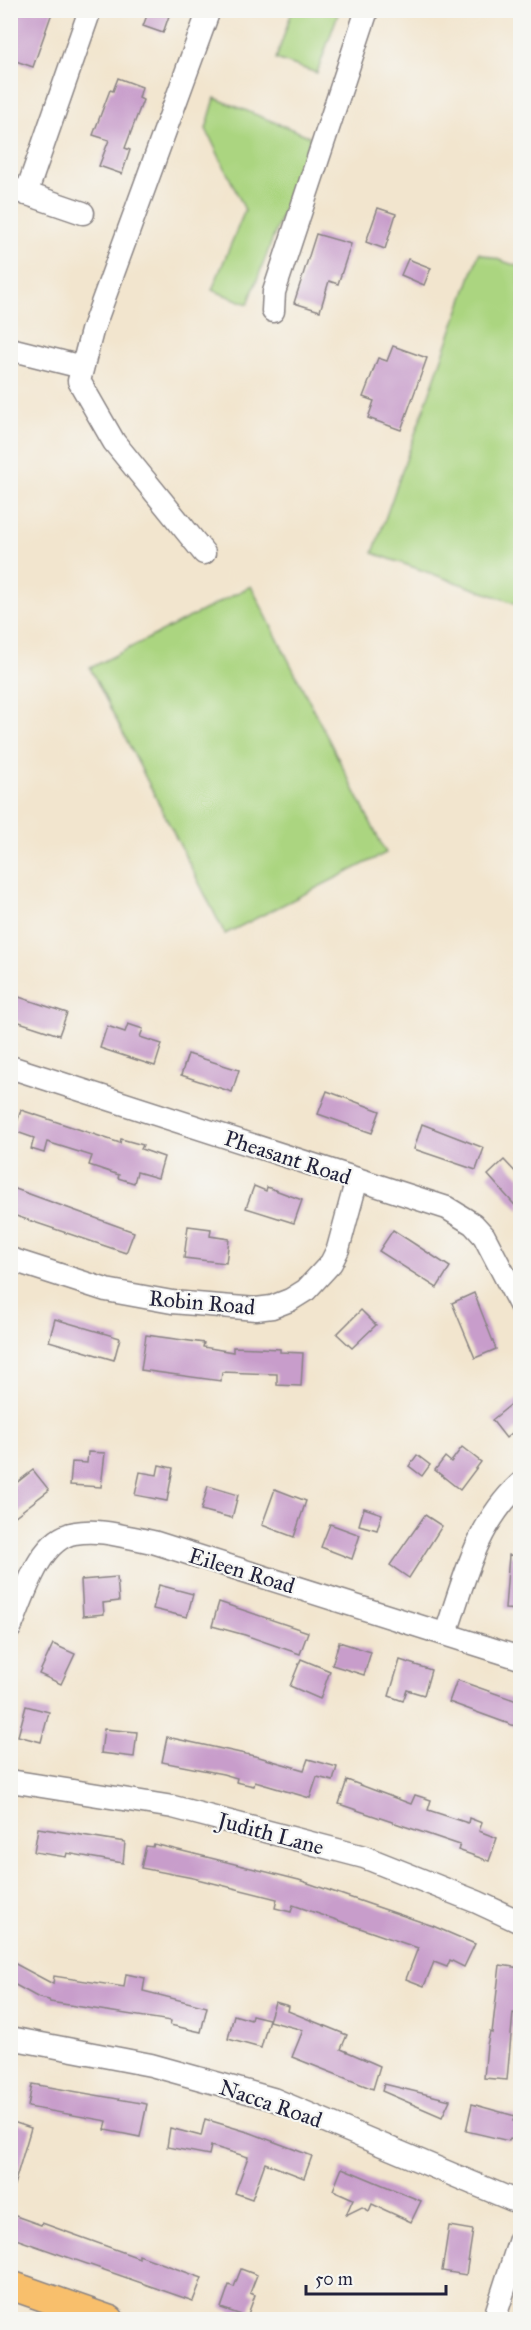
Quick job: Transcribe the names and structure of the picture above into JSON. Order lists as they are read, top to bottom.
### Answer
{
  "streets": {
    "street": [
      "Pheasant Road",
      "Robin Road",
      "Eileen Road",
      "Judith Lane",
      "Nacca Road"
    ]
  },
  "crossings": [
    ["Pheasant Road", "Robin Road"]
  ],
  "scale_bar": "50 m"
}
